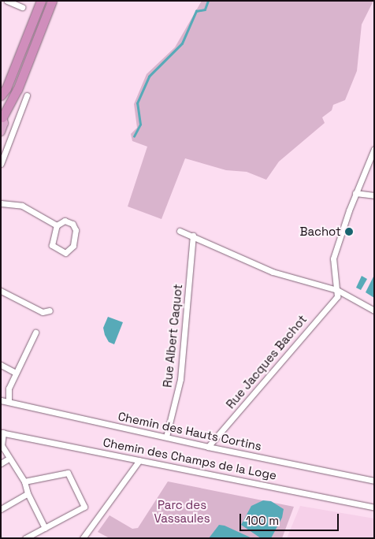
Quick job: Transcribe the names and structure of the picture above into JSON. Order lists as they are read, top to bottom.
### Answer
{
  "streets": {
    "street": [
      "Rue Albert Caquot",
      "Rue Jacques Bachot",
      "Chemin des Hauts Cortins",
      "Chemin des Champs de la Loge"
    ]
  },
  "crossings": [
    ["Rue Albert Caquot", "Chemin des Hauts Cortins"],
    ["Rue Jacques Bachot", "Chemin des Hauts Cortins"]
  ],
  "parks": ["Parc des Vassaules"],
  "places": ["Bachot"],
  "scale_bar": "100 m"
}
